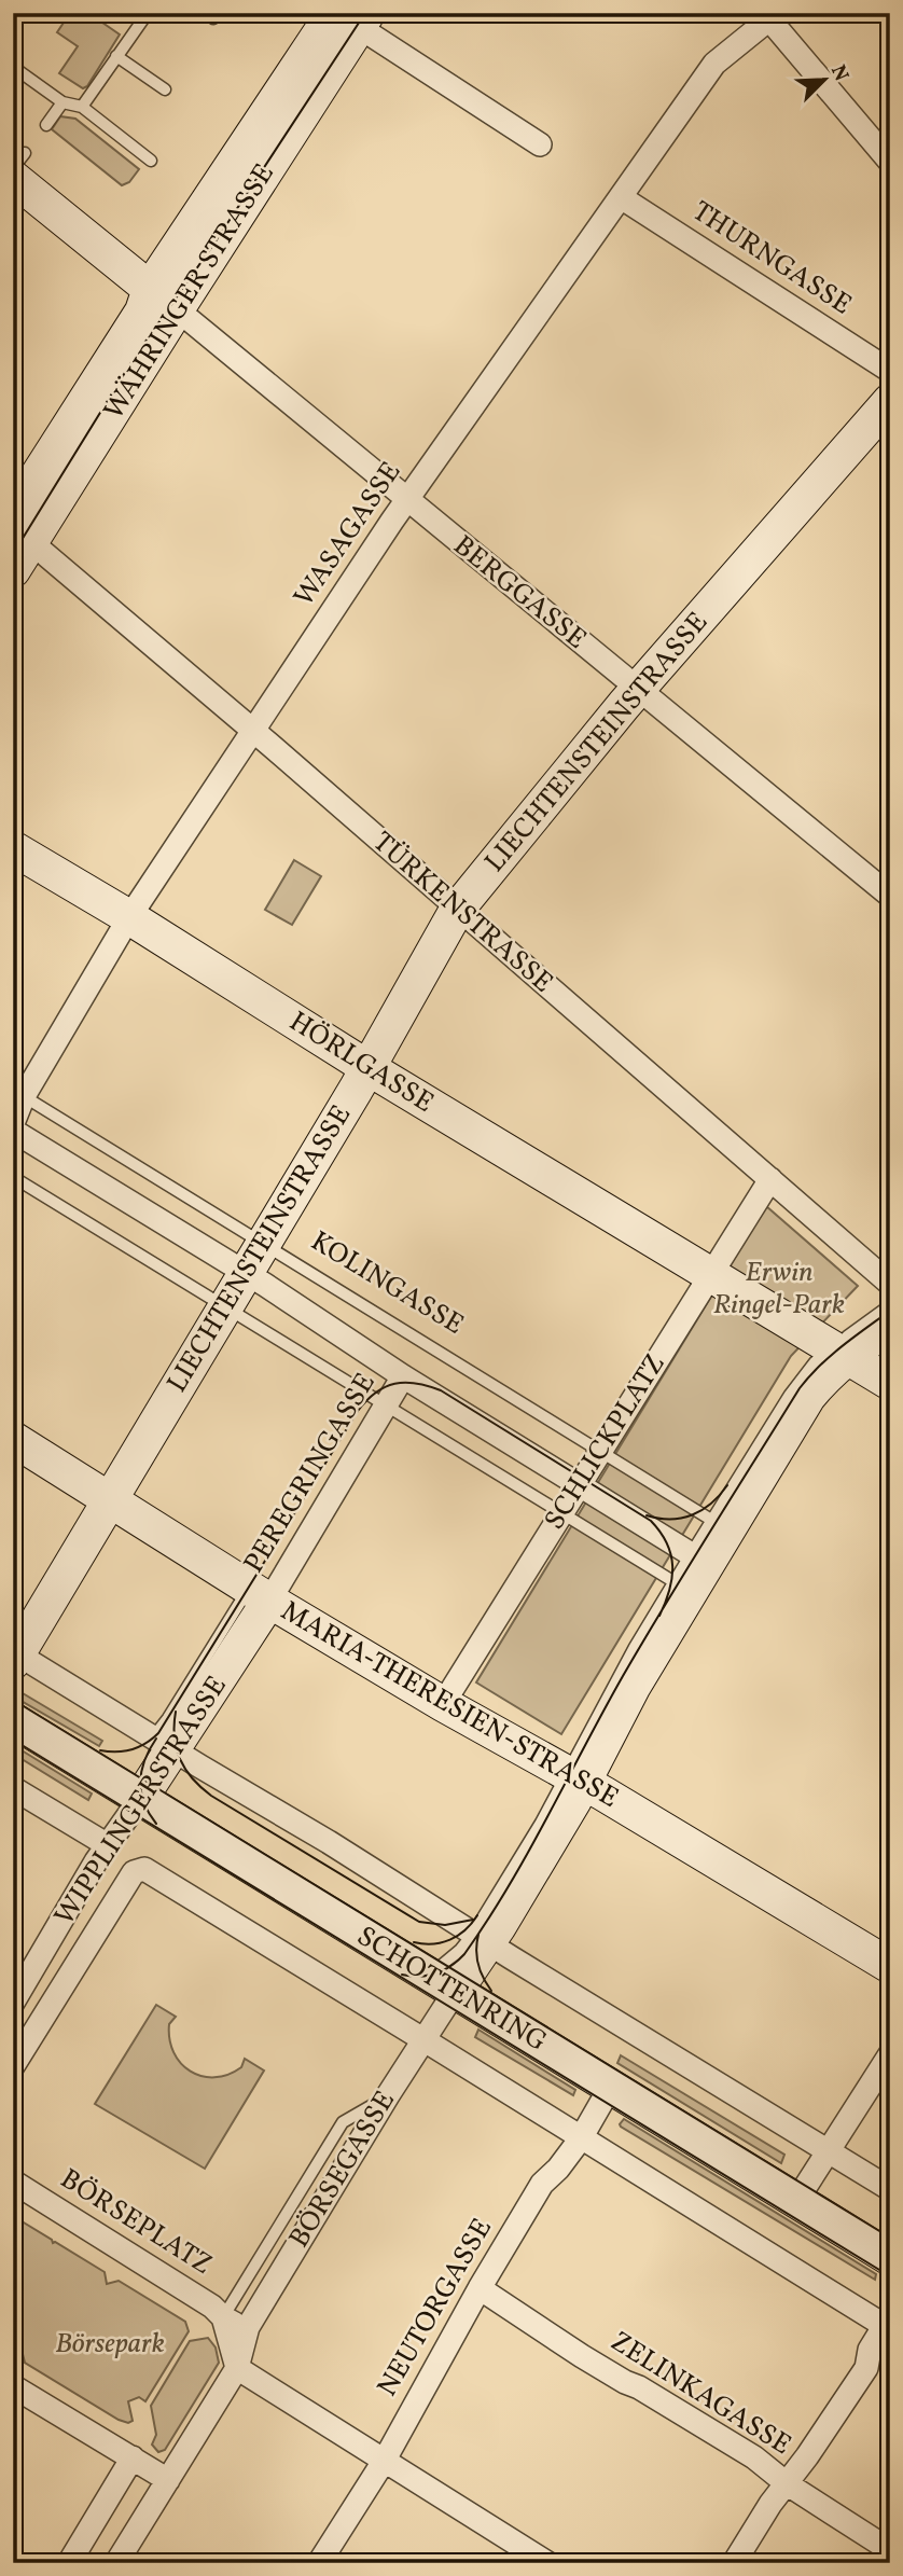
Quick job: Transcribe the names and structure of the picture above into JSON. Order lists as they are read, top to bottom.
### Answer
{
  "streets": {
    "main road": [
      "WÄHRINGER STRASSE",
      "LIECHTENSTEINSTRASSE",
      "HÖRLGASSE",
      "MARIA-THERESIEN-STRASSE",
      "WIPPLINGERSTRASSE",
      "SCHOTTENRING",
      "BÖRSEGASSE"
    ],
    "street": [
      "THURNGASSE",
      "WASAGASSE",
      "BERGGASSE",
      "TÜRKENSTRASSE",
      "SCHLICKPLATZ",
      "PEREGRINGASSE",
      "BÖRSEPLATZ",
      "NEUTORGASSE",
      "ZELINKAGASSE"
    ],
    "lane": ["KOLINGASSE"]
  },
  "crossings": [
    ["THURNGASSE", "WASAGASSE"],
    ["WÄHRINGER STRASSE", "BERGGASSE"],
    ["WÄHRINGER STRASSE", "TÜRKENSTRASSE"],
    ["WASAGASSE", "BERGGASSE"],
    ["WASAGASSE", "TÜRKENSTRASSE"],
    ["WASAGASSE", "HÖRLGASSE"],
    ["WASAGASSE", "KOLINGASSE"],
    ["BERGGASSE", "LIECHTENSTEINSTRASSE"],
    ["LIECHTENSTEINSTRASSE", "TÜRKENSTRASSE"],
    ["LIECHTENSTEINSTRASSE", "HÖRLGASSE"],
    ["LIECHTENSTEINSTRASSE", "KOLINGASSE"],
    ["LIECHTENSTEINSTRASSE", "MARIA-THERESIEN-STRASSE"],
    ["LIECHTENSTEINSTRASSE", "SCHOTTENRING"],
    ["TÜRKENSTRASSE", "SCHLICKPLATZ"],
    ["HÖRLGASSE", "SCHLICKPLATZ"],
    ["KOLINGASSE", "SCHLICKPLATZ"],
    ["SCHLICKPLATZ", "MARIA-THERESIEN-STRASSE"],
    ["PEREGRINGASSE", "MARIA-THERESIEN-STRASSE"],
    ["PEREGRINGASSE", "WIPPLINGERSTRASSE"],
    ["MARIA-THERESIEN-STRASSE", "WIPPLINGERSTRASSE"],
    ["MARIA-THERESIEN-STRASSE", "BÖRSEGASSE"],
    ["WIPPLINGERSTRASSE", "SCHOTTENRING"],
    ["SCHOTTENRING", "BÖRSEGASSE"],
    ["SCHOTTENRING", "NEUTORGASSE"],
    ["BÖRSEGASSE", "BÖRSEPLATZ"],
    ["NEUTORGASSE", "ZELINKAGASSE"]
  ],
  "parks": ["Erwin Ringel-Park", "Börsepark"],
  "north": "top right"
}
